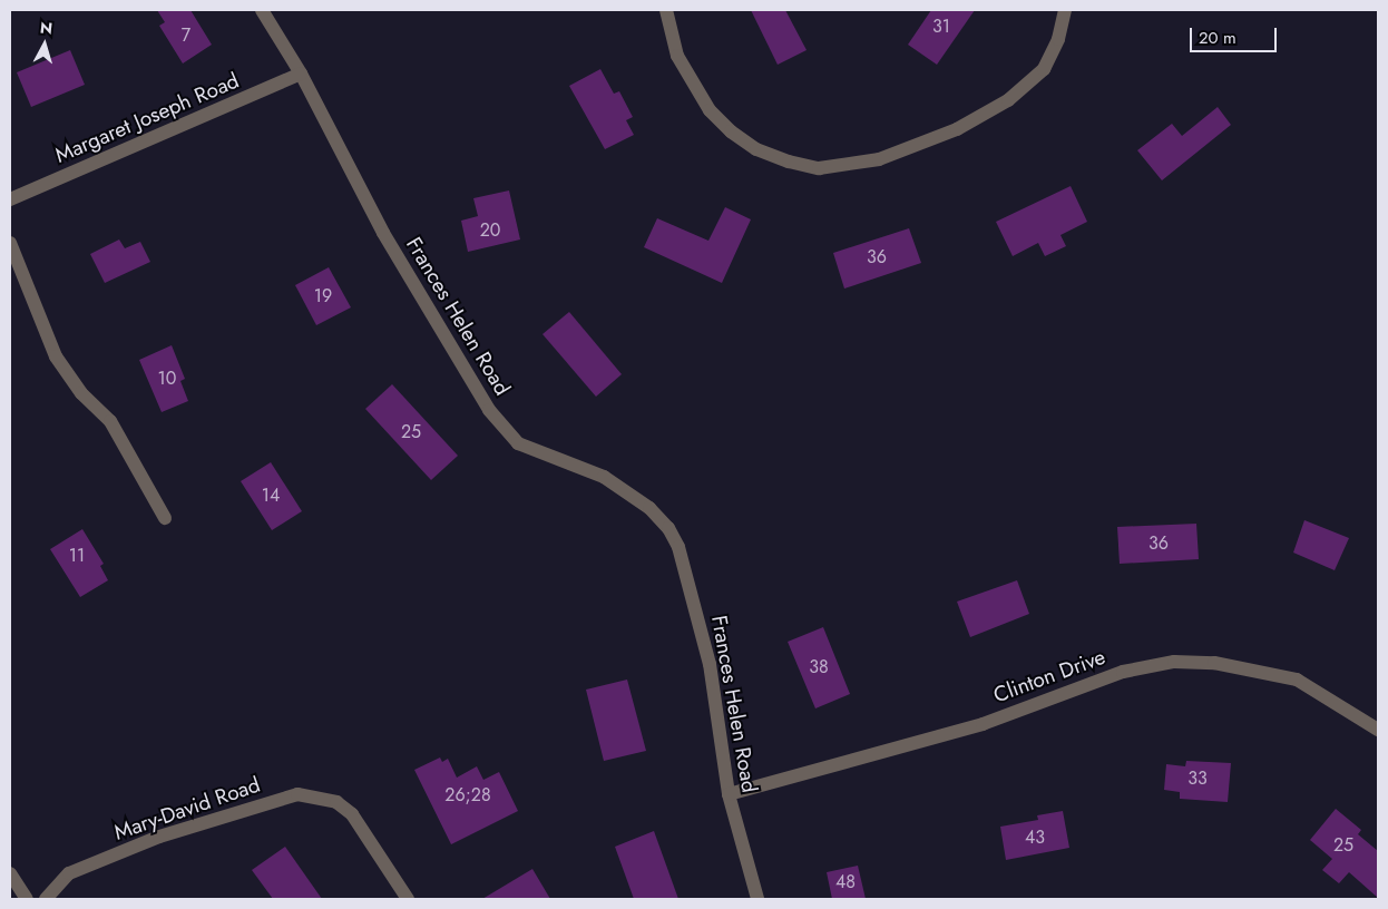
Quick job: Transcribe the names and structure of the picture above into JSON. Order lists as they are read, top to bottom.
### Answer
{
  "streets": {
    "street": [
      "Margaret Joseph Road",
      "Frances Helen Road",
      "Clinton Drive",
      "Mary-David Road"
    ]
  },
  "crossings": [
    ["Margaret Joseph Road", "Frances Helen Road"],
    ["Frances Helen Road", "Clinton Drive"]
  ],
  "house_numbers": [
    "31",
    "7",
    "20",
    "36",
    "19",
    "10",
    "25",
    "14",
    "36",
    "11",
    "38",
    "33",
    "26;28",
    "43",
    "25",
    "48"
  ],
  "scale_bar": "20 m",
  "north": "top"
}
